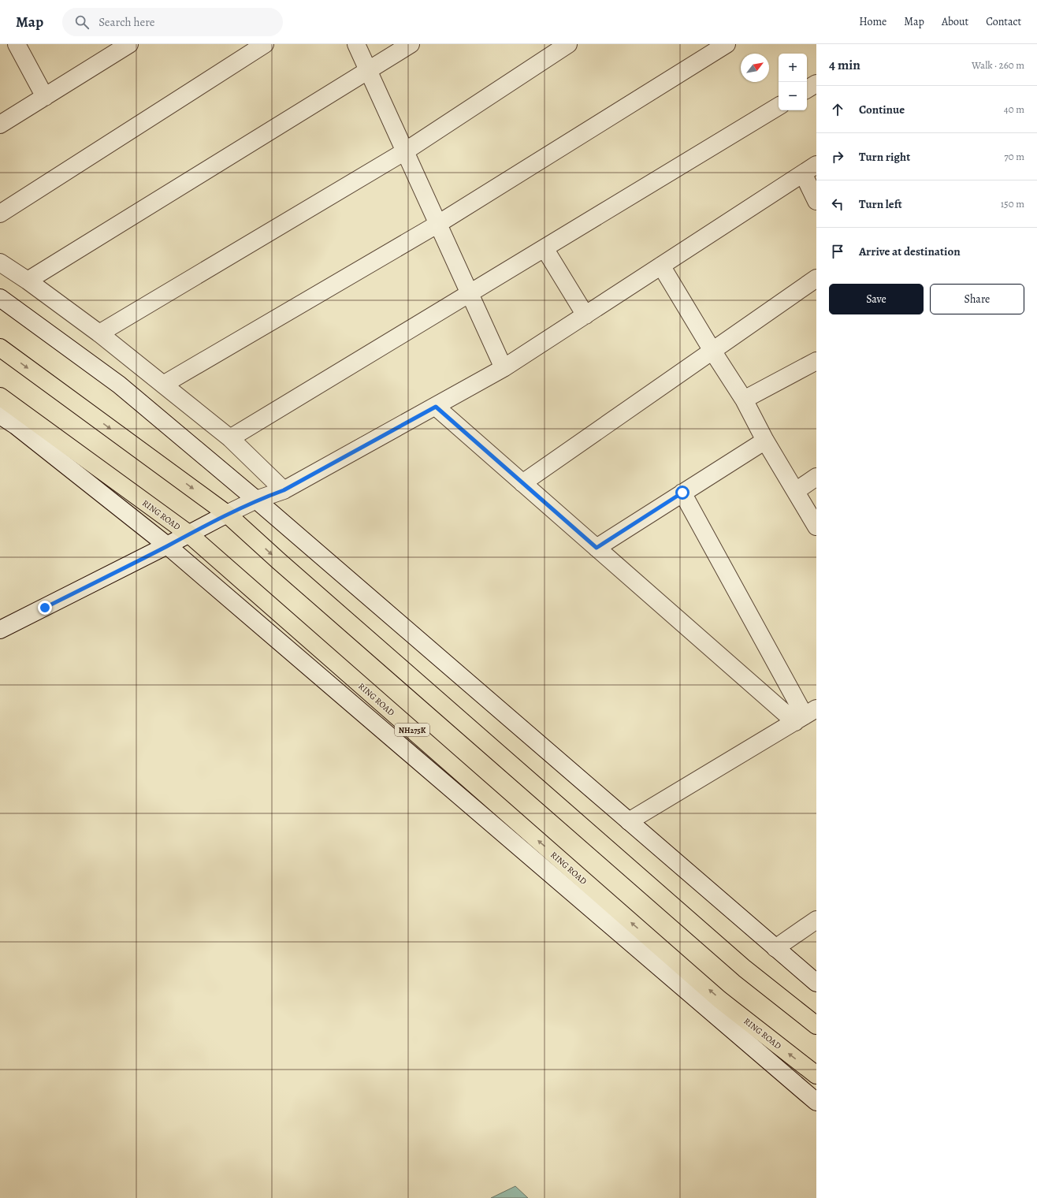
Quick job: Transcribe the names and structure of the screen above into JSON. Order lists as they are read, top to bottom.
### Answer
{
  "streets": {
    "highway": ["RING ROAD", "NH275K"]
  },
  "north": "top right",
  "page": {
    "header": "Map",
    "search": "Search here",
    "nav": [
      "Home",
      "Map",
      "About",
      "Contact"
    ],
    "heading": ["4 min", "Walk · 260 m"],
    "map_buttons": ["+", "−"],
    "list": [
      ["Continue", "40 m"],
      ["Turn right", "70 m"],
      ["Turn left", "150 m"],
      "Arrive at destination"
    ],
    "buttons": ["Save", "Share"]
  }
}
